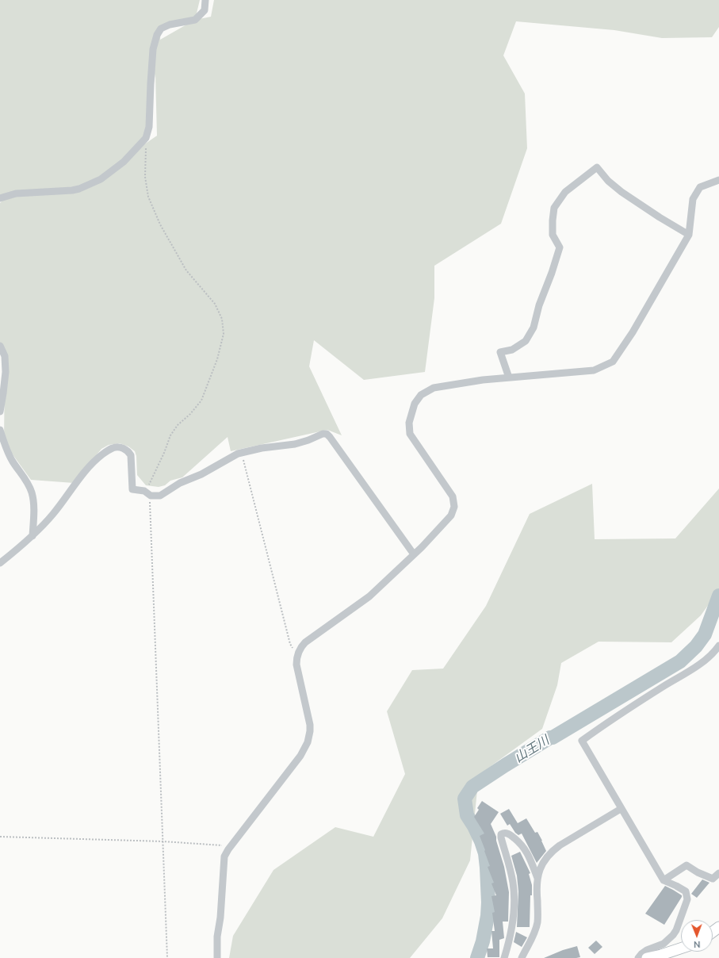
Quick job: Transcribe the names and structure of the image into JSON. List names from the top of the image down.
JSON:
{
  "water": ["山王川"],
  "north": "bottom"
}
